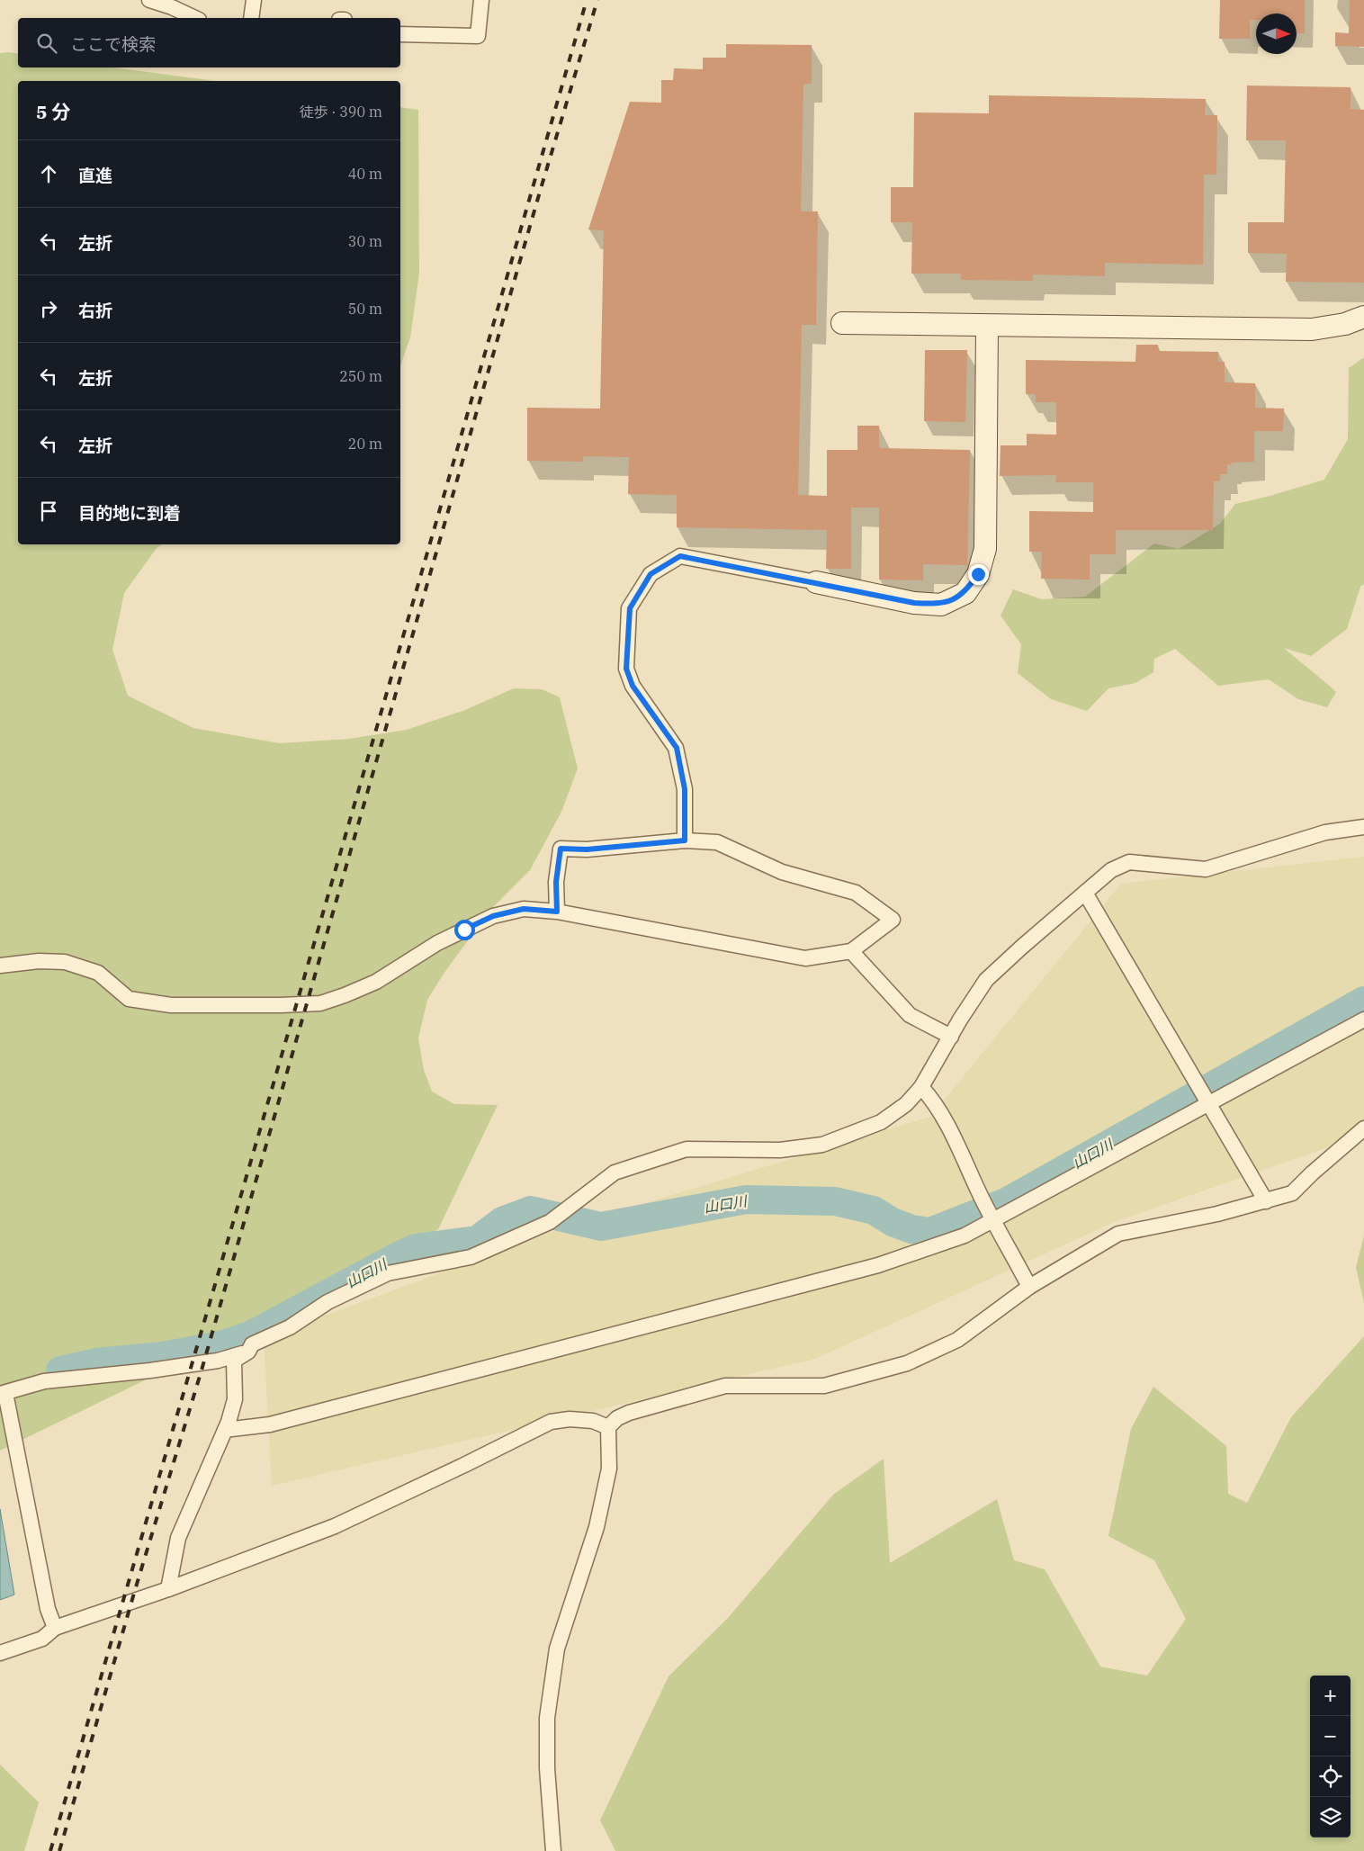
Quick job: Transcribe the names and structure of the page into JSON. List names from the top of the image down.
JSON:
{
  "water": ["山口川"],
  "north": "right",
  "page": {
    "search": "ここで検索",
    "heading": ["5 分", "徒歩 · 390 m"],
    "list": [
      ["直進", "40 m"],
      ["左折", "30 m"],
      ["右折", "50 m"],
      ["左折", "250 m"],
      ["左折", "20 m"],
      "目的地に到着"
    ],
    "map_buttons": ["+", "−"]
  }
}
